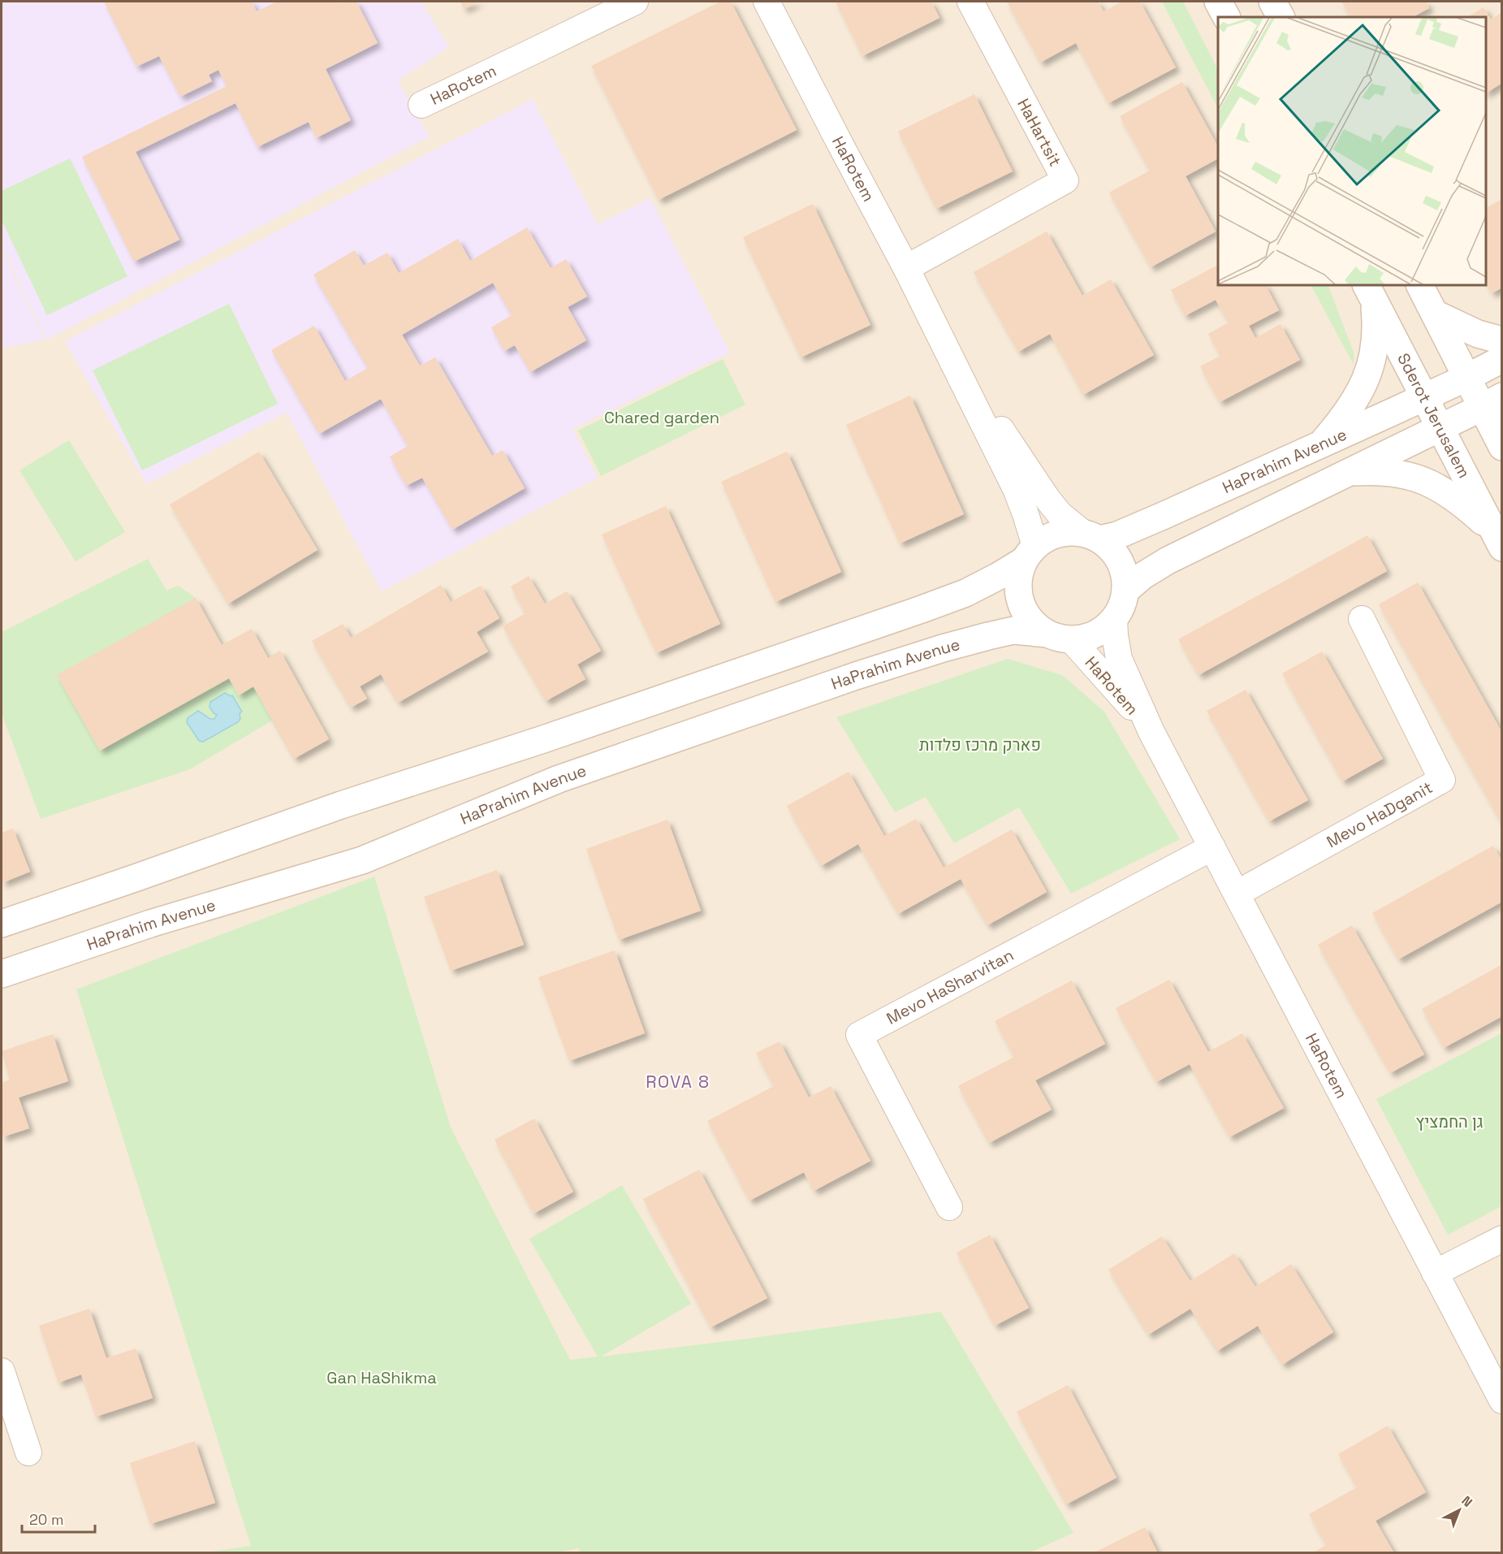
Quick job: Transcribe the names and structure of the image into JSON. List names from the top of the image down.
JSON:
{
  "streets": {
    "street": [
      "HaRotem",
      "HaHartsit",
      "Sderot Jerusalem",
      "HaPrahim Avenue",
      "Mevo HaDganit",
      "Mevo HaSharvitan"
    ]
  },
  "crossings": [
    ["HaRotem", "HaHartsit"],
    ["HaRotem", "HaPrahim Avenue"],
    ["HaRotem", "Mevo HaDganit"],
    ["HaRotem", "Mevo HaSharvitan"],
    ["Sderot Jerusalem", "HaPrahim Avenue"]
  ],
  "districts": ["ROVA 8"],
  "parks": [
    "Chared garden",
    "פארק מרכז פלדות",
    "גן החמציץ",
    "Gan HaShikma"
  ],
  "scale_bar": "20 m",
  "north": "top right"
}
